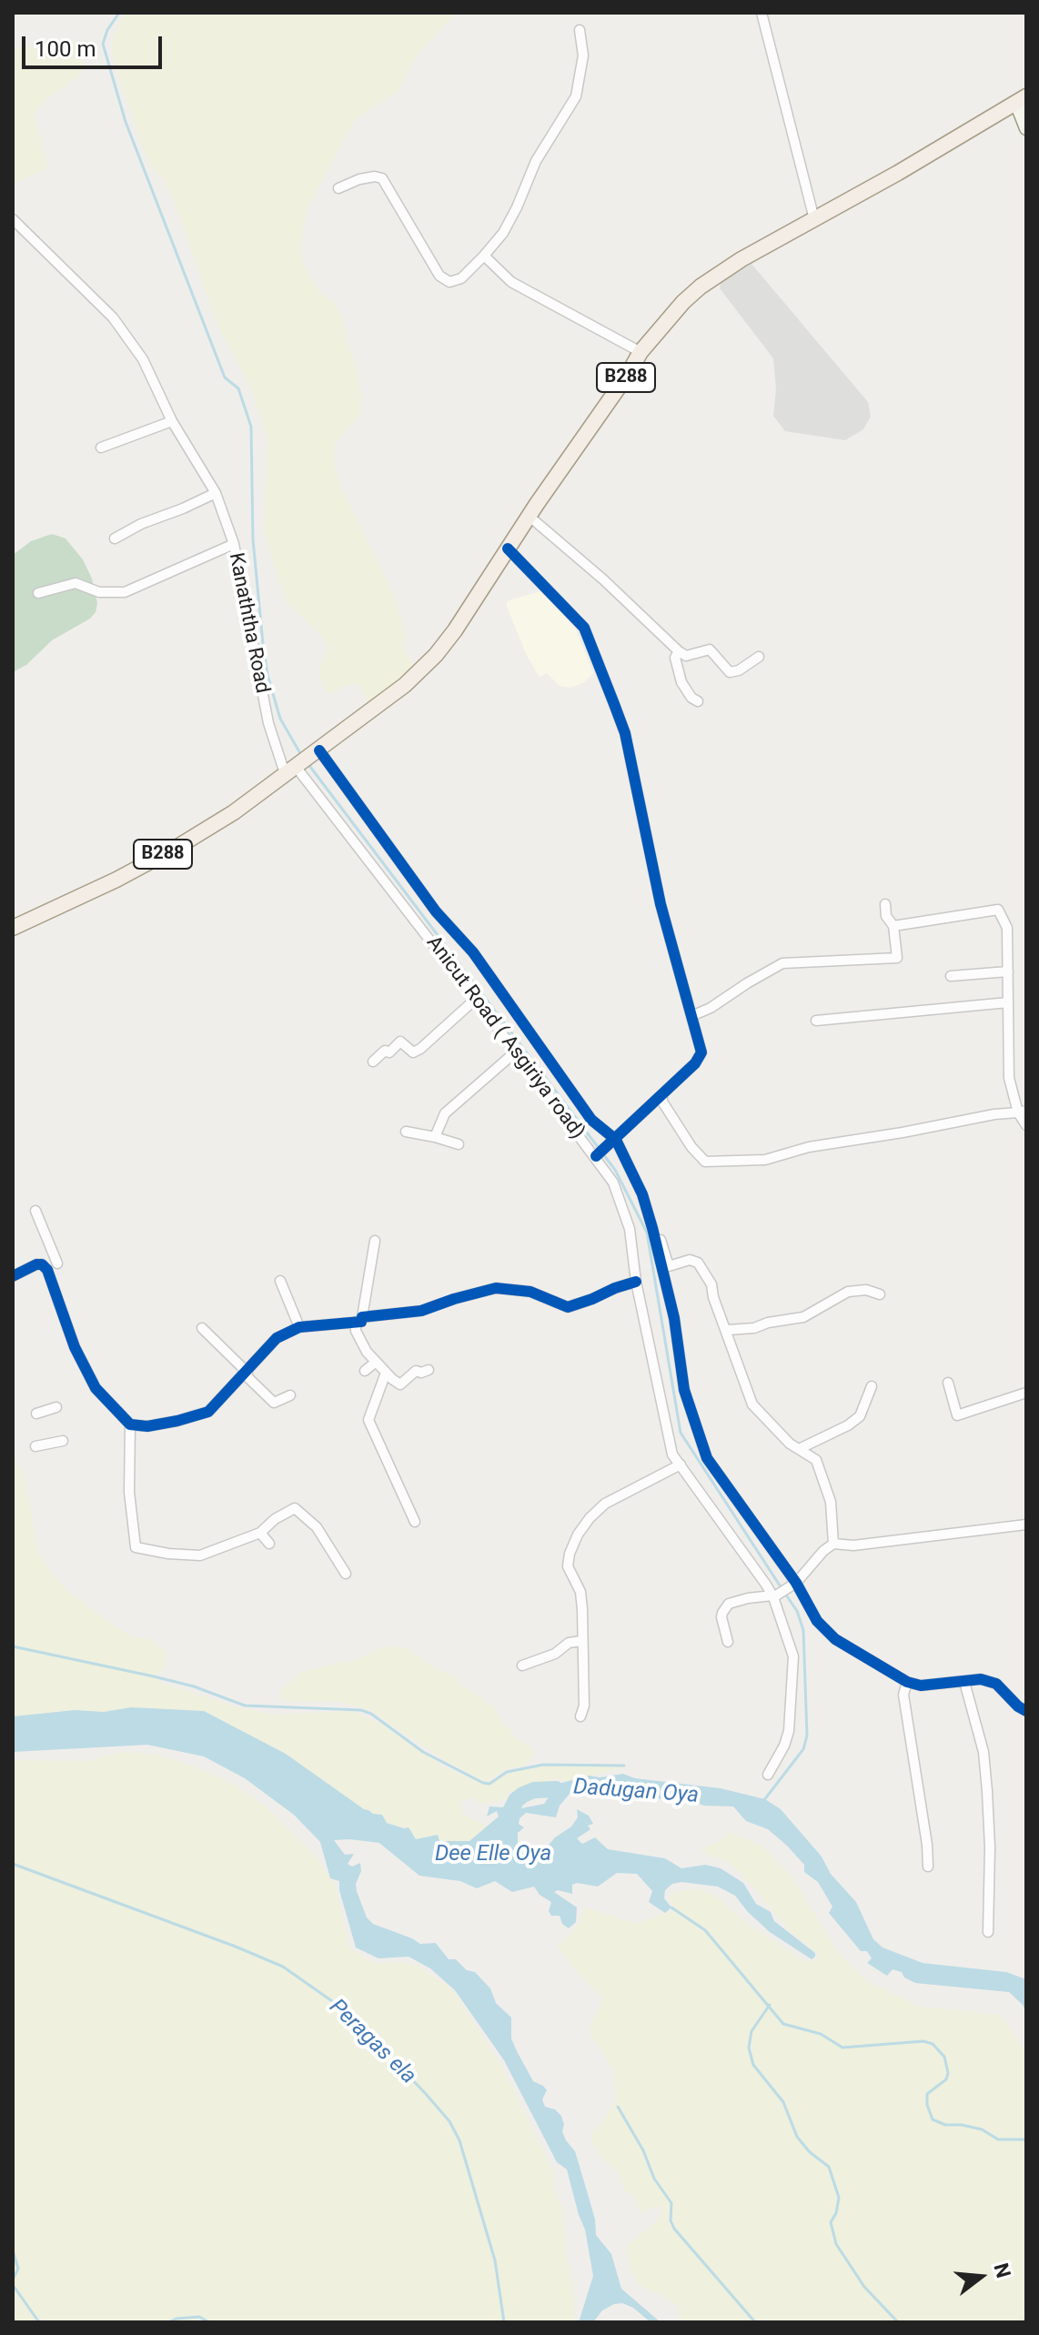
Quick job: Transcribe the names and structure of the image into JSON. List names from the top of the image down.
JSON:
{
  "streets": {
    "main road": ["B288"],
    "street": ["Kanaththa Road", "Anicut Road ( Asgiriya road)"]
  },
  "crossings": [
    ["B288", "Kanaththa Road"],
    ["B288", "Anicut Road ( Asgiriya road)"],
    ["Kanaththa Road", "Anicut Road ( Asgiriya road)"]
  ],
  "water": ["Dadugan Oya", "Dee Elle Oya", "Peragas ela"],
  "scale_bar": "100 m",
  "north": "right"
}
